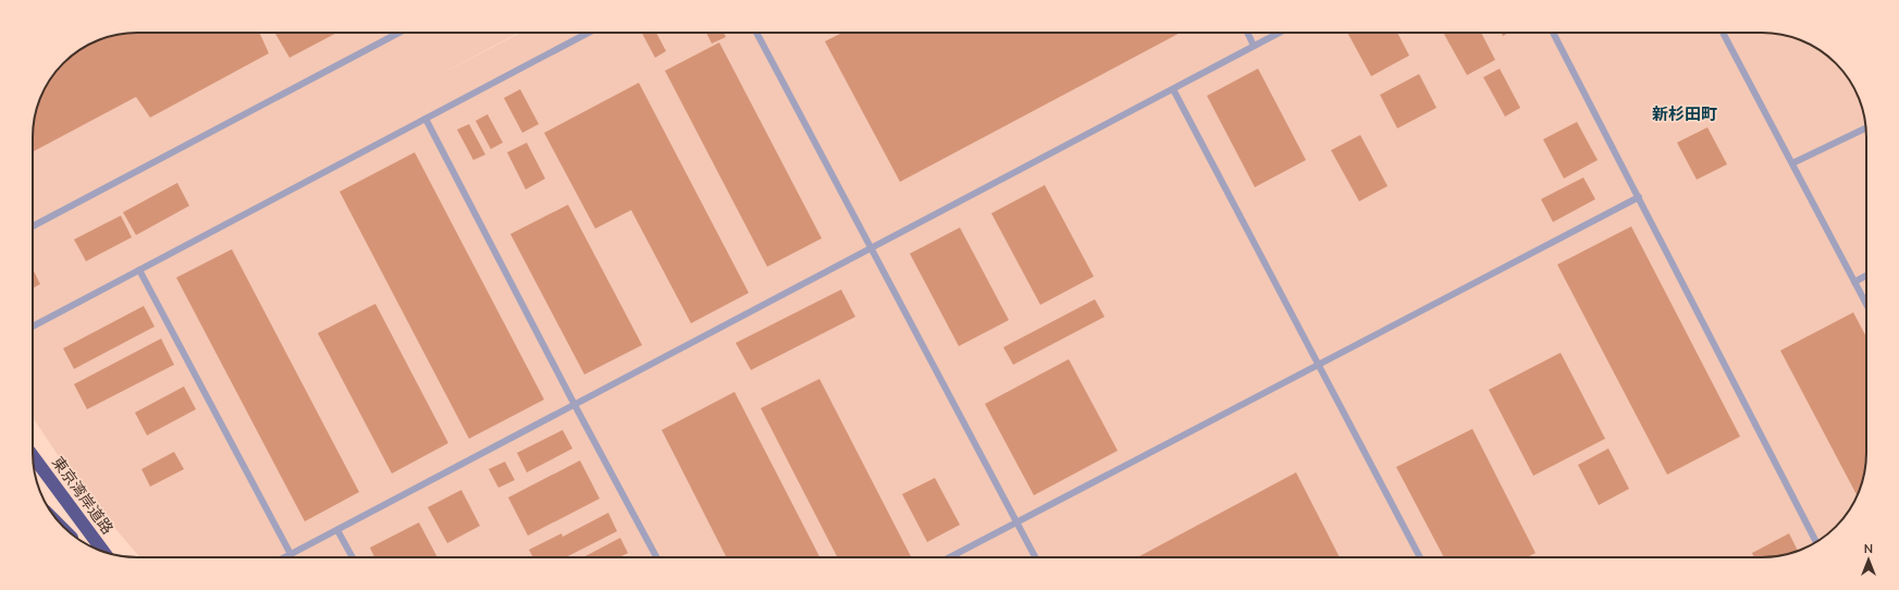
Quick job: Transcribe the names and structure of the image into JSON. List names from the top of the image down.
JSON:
{
  "streets": {
    "highway": ["東京湾岸道路"]
  },
  "districts": ["新杉田町"],
  "north": "top"
}
